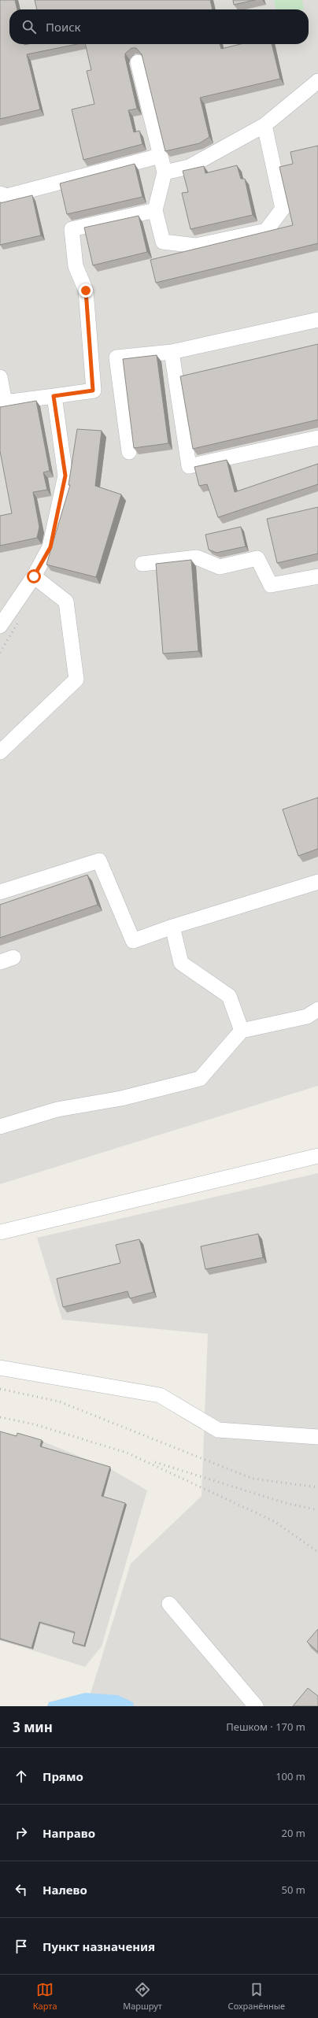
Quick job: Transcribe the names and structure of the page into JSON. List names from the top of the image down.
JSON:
{
  "page": {
    "search": "Поиск",
    "heading": ["3 мин", "Пешком · 170 m"],
    "list": [
      ["Прямо", "100 m"],
      ["Направо", "20 m"],
      ["Налево", "50 m"],
      "Пункт назначения"
    ],
    "nav": ["Карта", "Маршрут", "Сохранённые"]
  }
}
